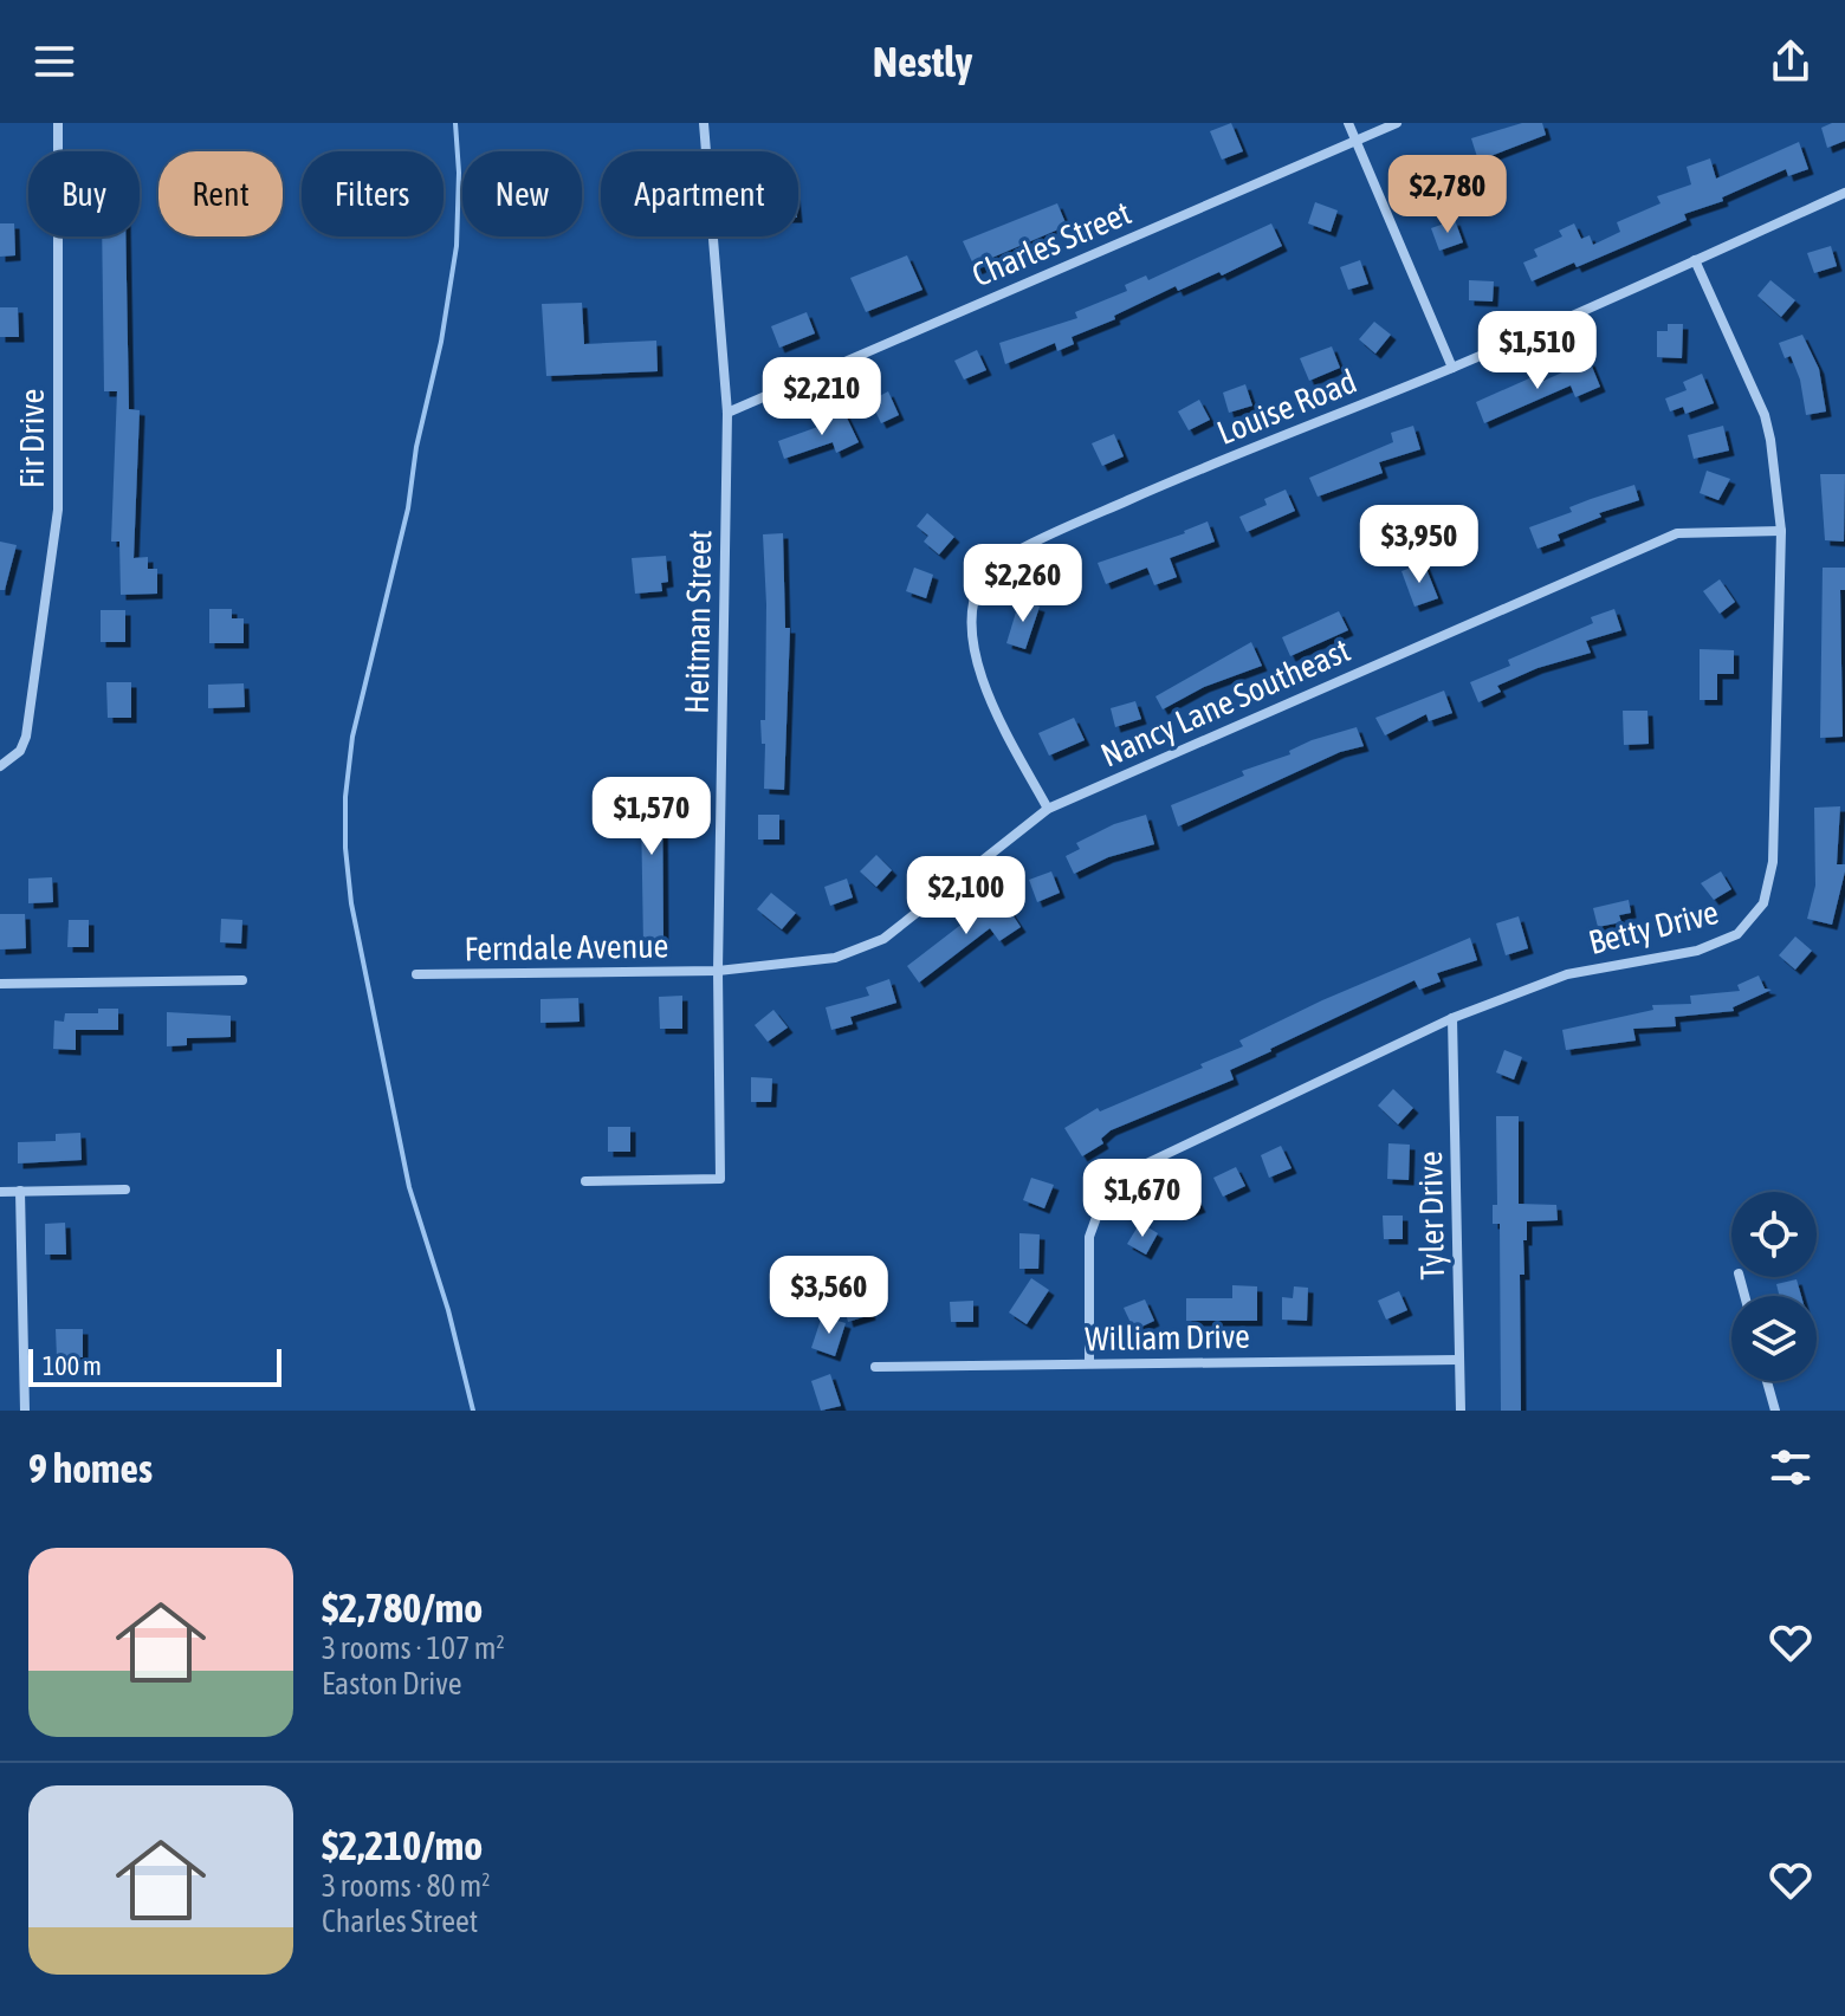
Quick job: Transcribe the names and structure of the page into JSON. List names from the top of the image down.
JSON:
{
  "streets": {
    "street": [
      "Charles Street",
      "Louise Road",
      "Fir Drive",
      "Heitman Street",
      "Nancy Lane Southeast",
      "Betty Drive",
      "Ferndale Avenue",
      "Tyler Drive",
      "William Drive"
    ]
  },
  "crossings": [
    ["Charles Street", "Heitman Street"],
    ["Louise Road", "Nancy Lane Southeast"],
    ["Louise Road", "Betty Drive"],
    ["Heitman Street", "Nancy Lane Southeast"],
    ["Heitman Street", "Ferndale Avenue"],
    ["Nancy Lane Southeast", "Betty Drive"],
    ["Nancy Lane Southeast", "Ferndale Avenue"],
    ["Betty Drive", "Tyler Drive"],
    ["Betty Drive", "William Drive"],
    ["Tyler Drive", "William Drive"]
  ],
  "scale_bar": "100 m",
  "page": {
    "header": "Nestly",
    "chip": [
      "Buy",
      "Rent",
      "Filters",
      "New",
      "Apartment"
    ],
    "price": [
      "$2,780",
      "$1,510",
      "$2,210",
      "$3,950",
      "$2,260",
      "$1,570",
      "$2,100",
      "$1,670",
      "$3,560"
    ],
    "scale": "100 m",
    "heading": "9 homes",
    "list": [
      {
        "name": "$2,780/mo",
        "note": "3 rooms · 107 m² · Easton Drive"
      },
      {
        "name": "$2,210/mo",
        "note": "3 rooms · 80 m² · Charles Street"
      }
    ]
  }
}
